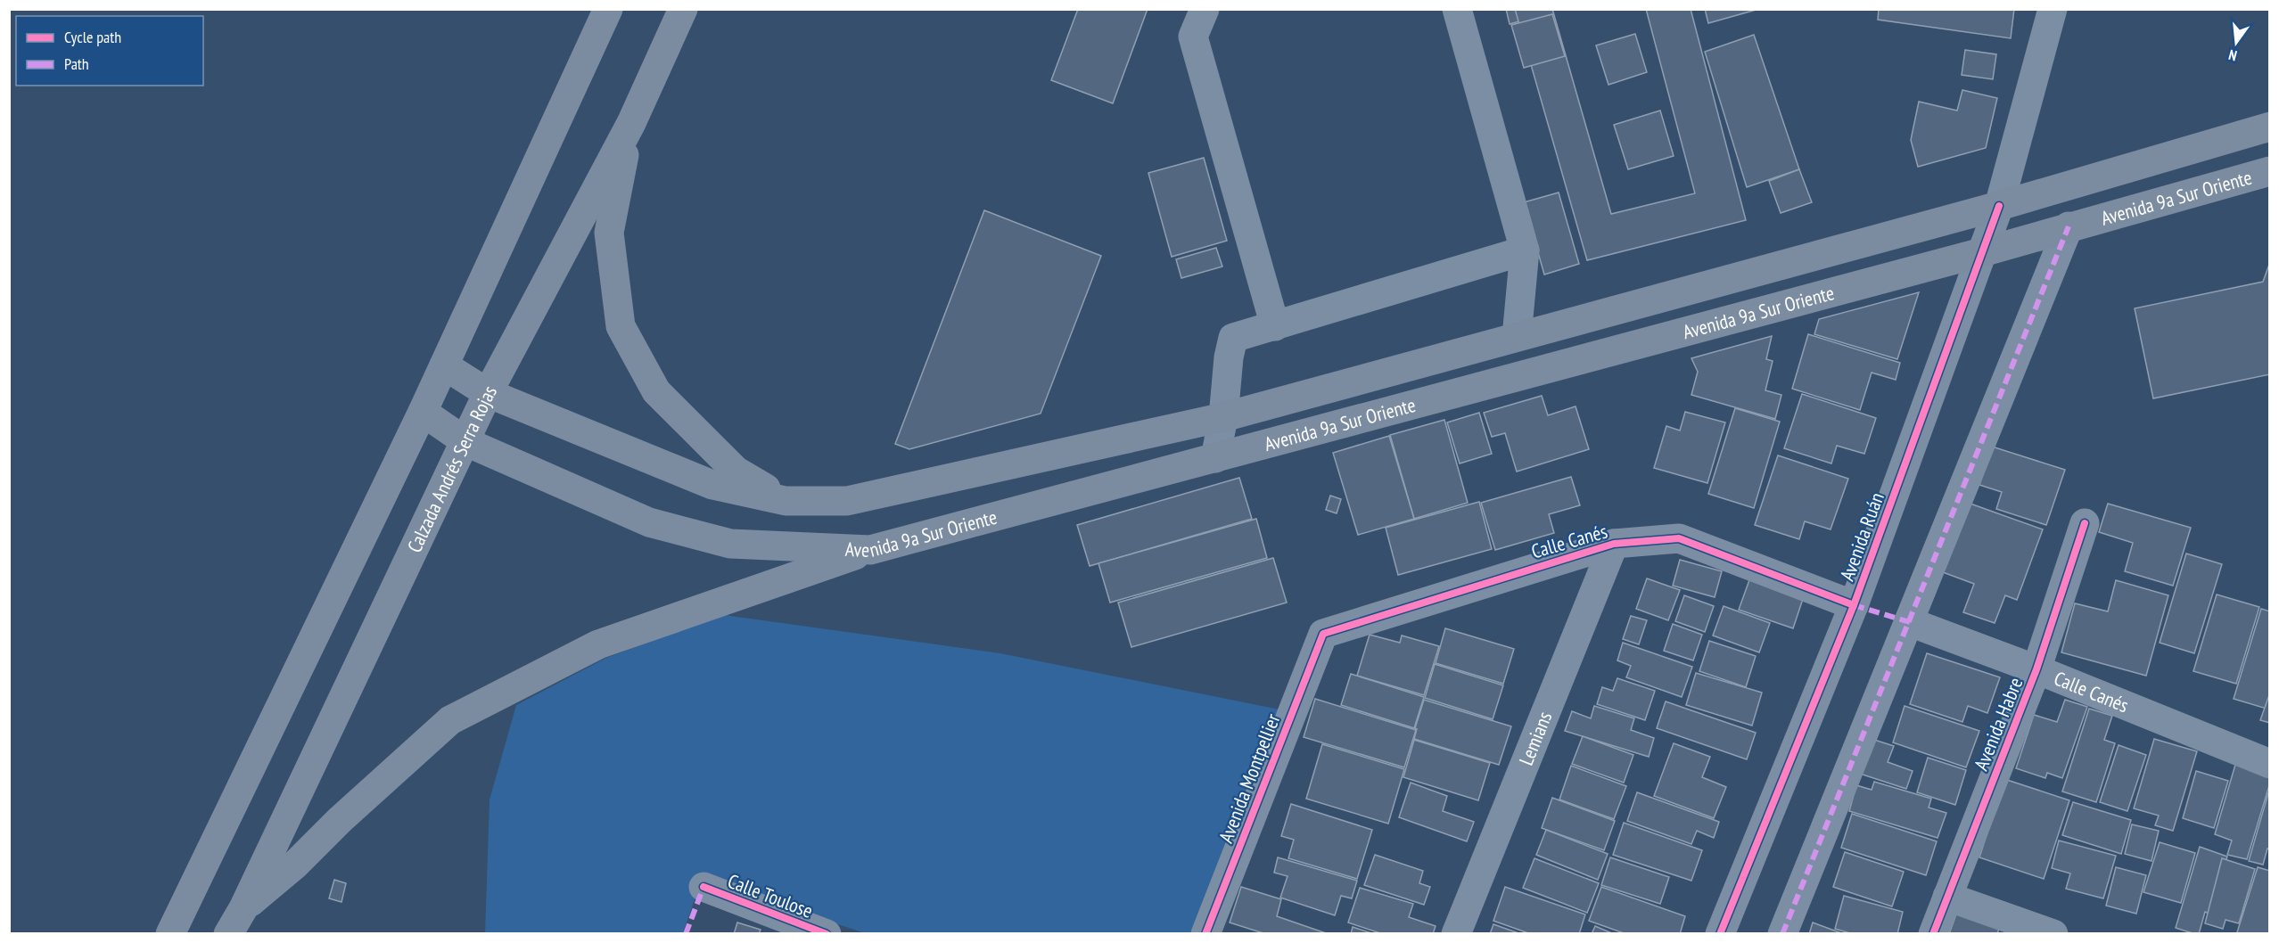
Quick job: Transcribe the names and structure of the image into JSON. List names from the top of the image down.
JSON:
{
  "streets": {
    "main road": ["Avenida 9a Sur Oriente", "Calzada Andrés Serra Rojas"],
    "street": [
      "Avenida Ruán",
      "Calle Canés",
      "Avenida Habre",
      "Lemians",
      "Avenida Montpellier",
      "Calle Toulose"
    ]
  },
  "crossings": [
    ["Avenida 9a Sur Oriente", "Calzada Andrés Serra Rojas"],
    ["Avenida 9a Sur Oriente", "Avenida Ruán"],
    ["Avenida Ruán", "Calle Canés"],
    ["Calle Canés", "Avenida Habre"],
    ["Calle Canés", "Lemians"],
    ["Calle Canés", "Avenida Montpellier"]
  ],
  "legend": ["Cycle path", "Path"],
  "north": "bottom"
}
